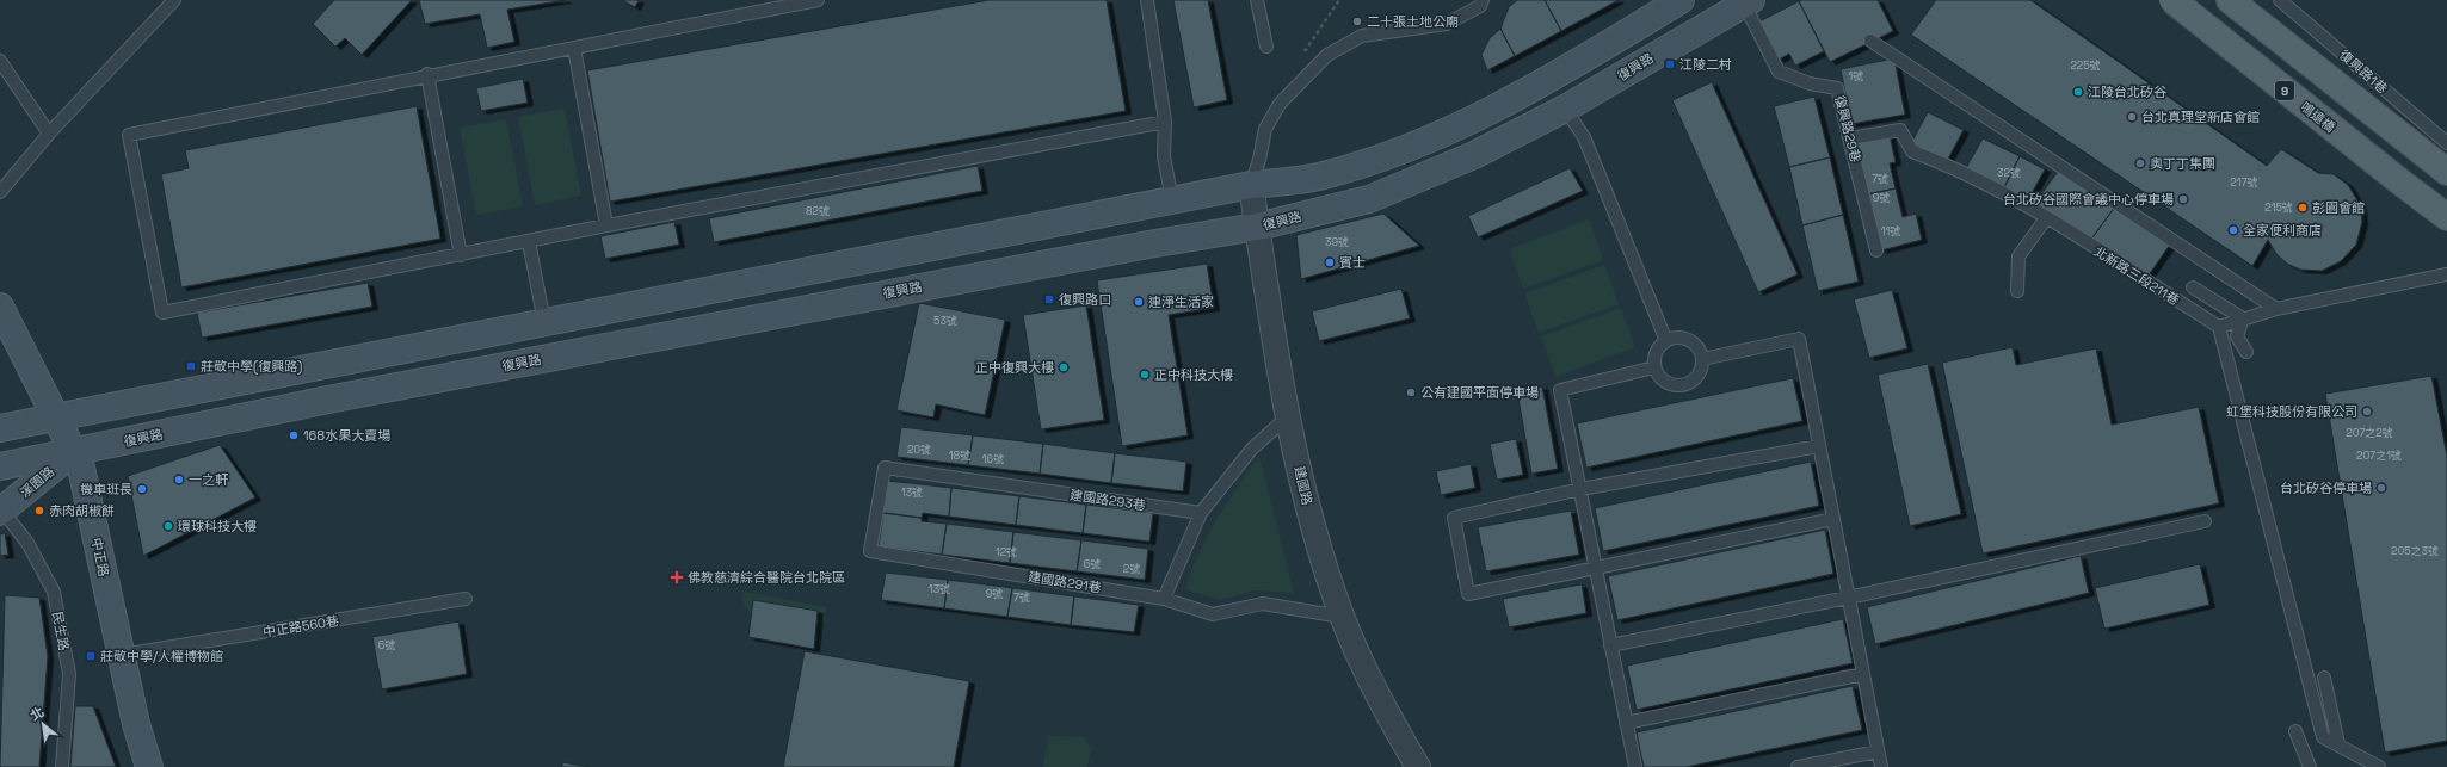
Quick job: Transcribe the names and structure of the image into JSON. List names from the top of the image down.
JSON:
{
  "streets": {
    "main road": [
      "復興路",
      "9",
      "鳴遠橋",
      "溪園路",
      "中正路"
    ],
    "street": ["建國路"],
    "lane": [
      "復興路1巷",
      "復興路29巷",
      "北新路三段211巷",
      "建國路293巷",
      "建國路291巷",
      "中正路560巷",
      "民生路"
    ]
  },
  "crossings": [
    ["復興路", "復興路29巷"],
    ["復興路", "溪園路"],
    ["復興路", "建國路"],
    ["復興路", "中正路"],
    ["復興路29巷", "北新路三段211巷"],
    ["溪園路", "中正路"],
    ["溪園路", "民生路"],
    ["建國路", "建國路291巷"],
    ["建國路293巷", "建國路291巷"]
  ],
  "places": {
    "other": [
      "二十張土地公廟",
      "江陵台北矽谷",
      "台北真理堂新店會館",
      "奧丁丁集團",
      "台北矽谷國際會議中心停車場",
      "彭園會館",
      "全家便利商店",
      "賓士",
      "連淨生活家",
      "正中復興大樓",
      "正中科技大樓",
      "公有建國平面停車場",
      "虹堡科技股份有限公司",
      "168水果大賣場",
      "一之軒",
      "台北矽谷停車場",
      "機車班長",
      "赤肉胡椒餅",
      "環球科技大樓"
    ],
    "transit": [
      "江陵二村",
      "復興路口",
      "莊敬中學(復興路)",
      "莊敬中學/人權博物館"
    ],
    "health": ["佛教慈濟綜合醫院台北院區"]
  },
  "house_numbers": [
    "225號",
    "1號",
    "32號",
    "7號",
    "217號",
    "9號",
    "215號",
    "82號",
    "11號",
    "39號",
    "53號",
    "207之2號",
    "20號",
    "18號",
    "207之1號",
    "16號",
    "13號",
    "205之3號",
    "12號",
    "6號",
    "2號",
    "13號",
    "9號",
    "7號",
    "6號"
  ],
  "north": "top left"
}
